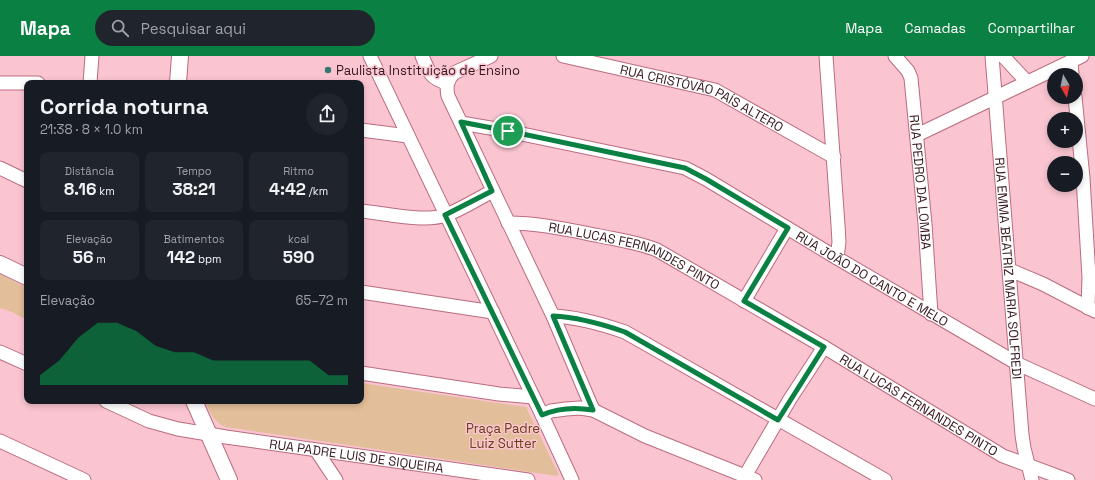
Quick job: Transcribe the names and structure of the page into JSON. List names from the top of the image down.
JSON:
{
  "streets": {
    "street": [
      "RUA CRISTÓVÃO PAÍS ALTERO",
      "RUA PEDRO DA LOMBA",
      "RUA LUCAS FERNANDES PINTO",
      "RUA EMMA BEATRIZ MARIA SOLFREDI",
      "RUA JOÃO DO CANTO E MELO",
      "RUA PADRE LUIS DE SIQUEIRA"
    ]
  },
  "crossings": [
    ["RUA PEDRO DA LOMBA", "RUA JOÃO DO CANTO E MELO"],
    ["RUA LUCAS FERNANDES PINTO", "RUA EMMA BEATRIZ MARIA SOLFREDI"],
    ["RUA EMMA BEATRIZ MARIA SOLFREDI", "RUA JOÃO DO CANTO E MELO"]
  ],
  "parks": ["Praça Padre Luiz Sutter"],
  "places": ["Paulista Instituição de Ensino"],
  "north": "bottom",
  "page": {
    "header": "Mapa",
    "search": "Pesquisar aqui",
    "nav": ["Mapa", "Camadas", "Compartilhar"],
    "map_buttons": ["+", "−"],
    "heading": ["Corrida noturna", "21:38 · 8 × 1.0 km"],
    "stats": [
      ["Distância", "8.16 km"],
      ["Tempo", "38:21"],
      ["Ritmo", "4:42 /km"],
      ["Elevação", "56 m"],
      ["Batimentos", "142 bpm"],
      ["kcal", "590"]
    ],
    "chart": ["Elevação", "65–72 m"]
  }
}
